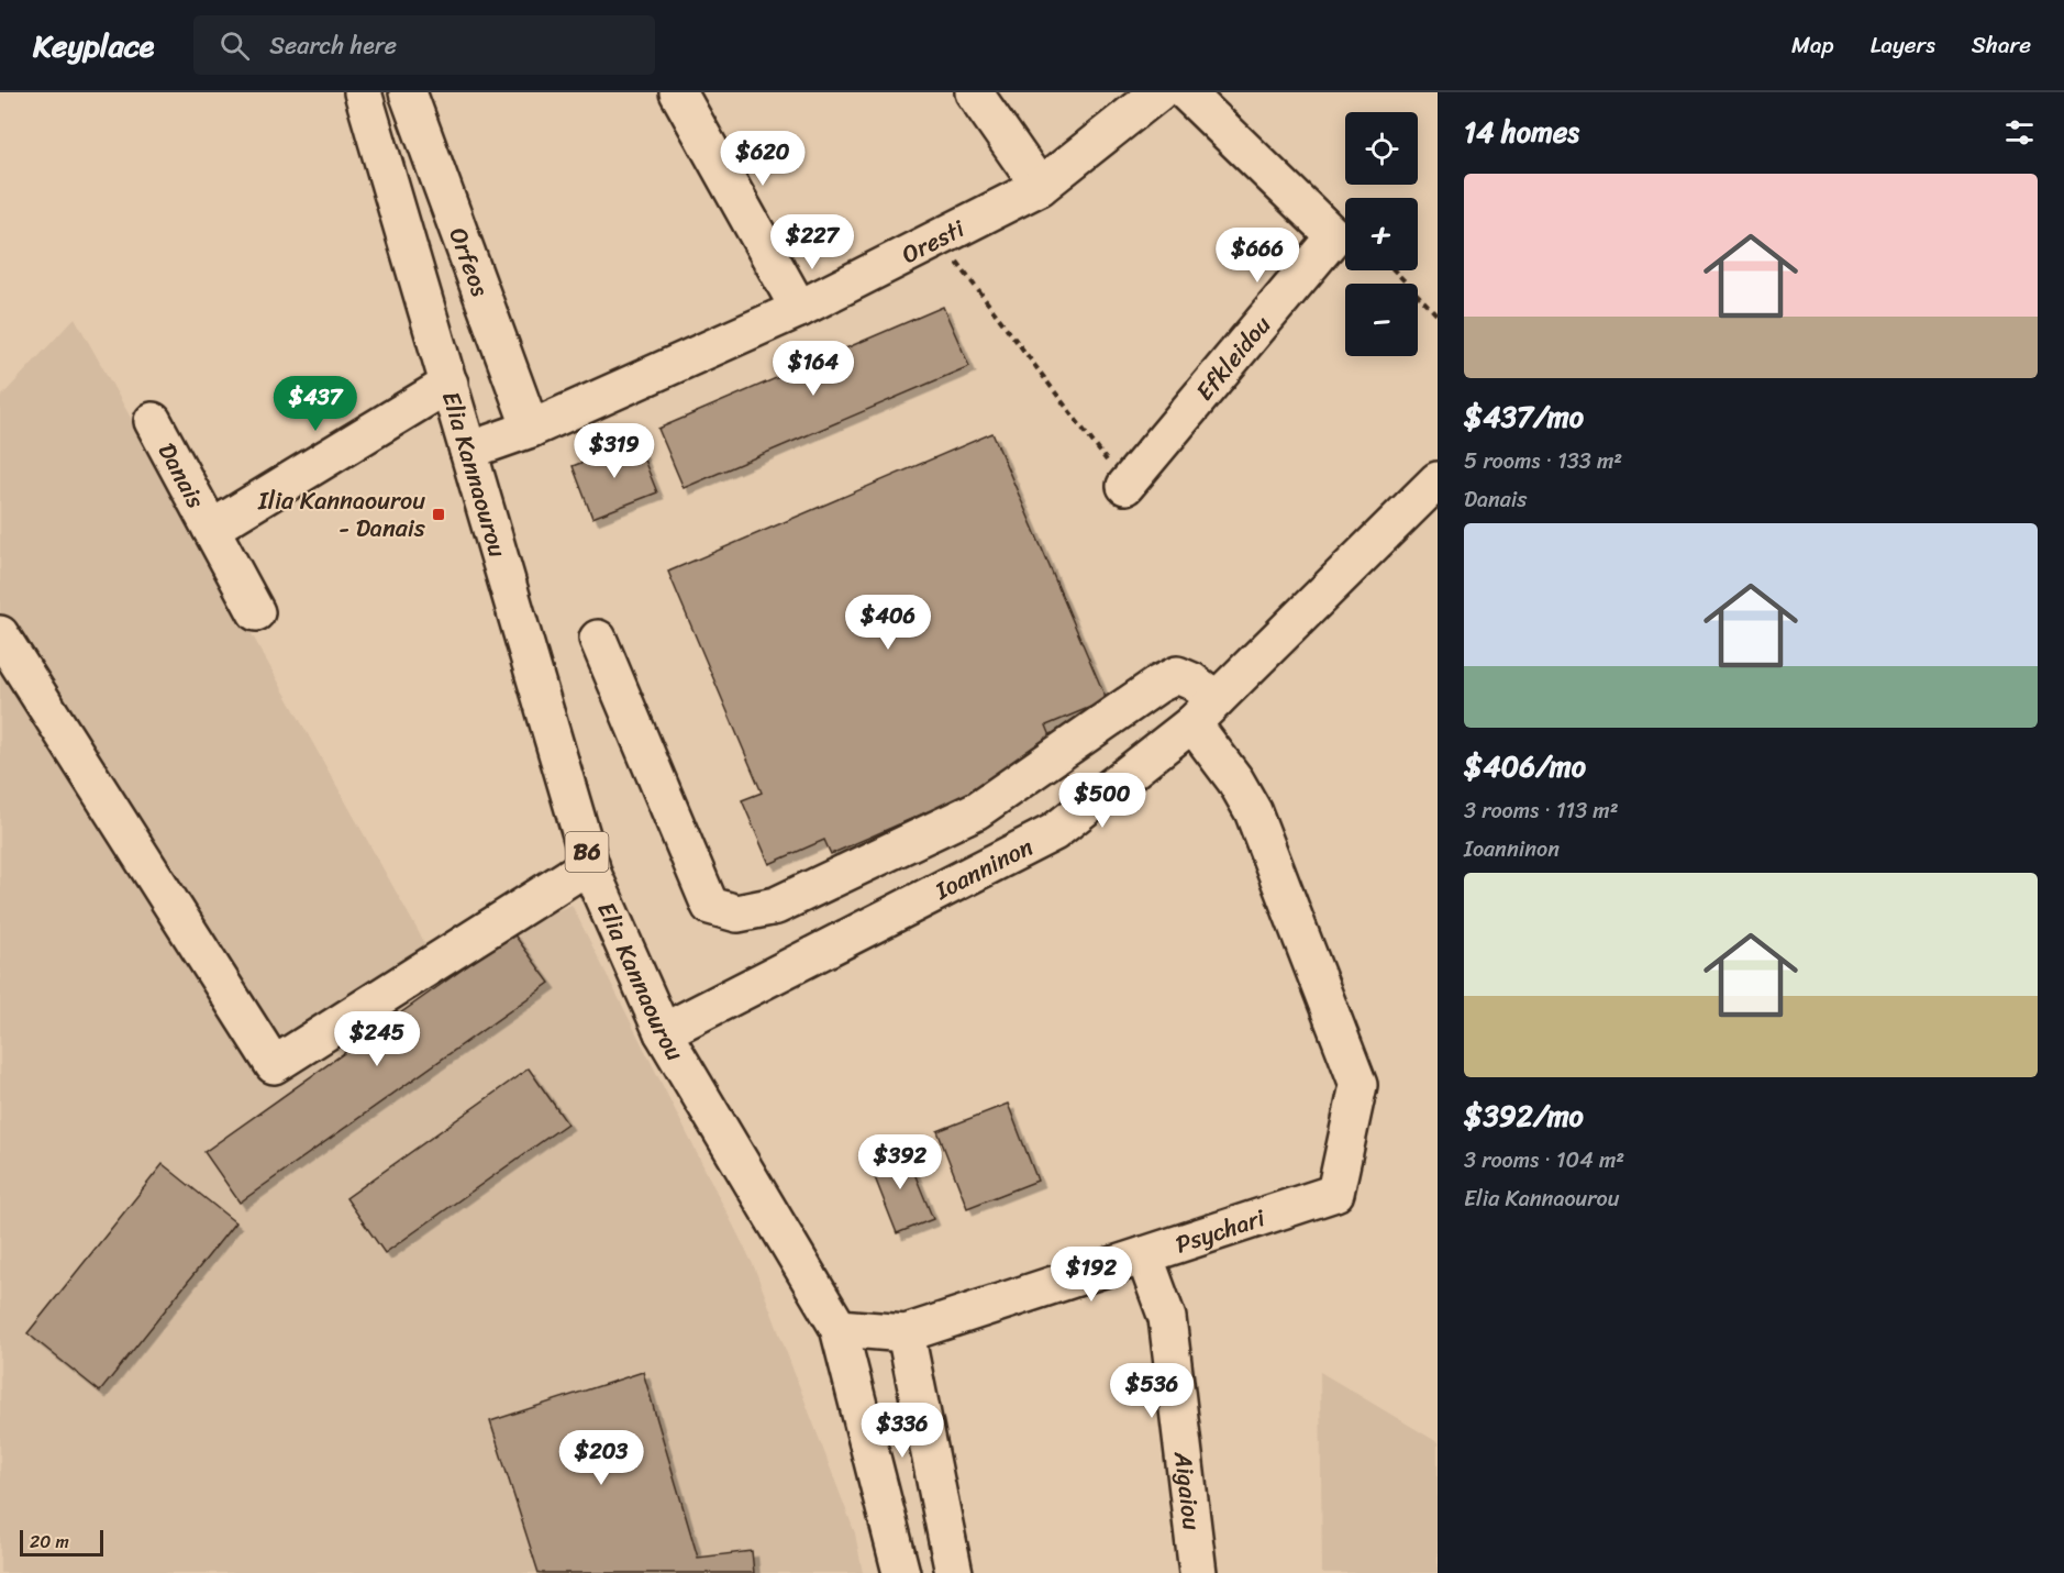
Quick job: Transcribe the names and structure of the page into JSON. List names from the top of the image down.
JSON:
{
  "streets": {
    "street": [
      "Oresti",
      "Orfeos",
      "Efkleidou",
      "Elia Kannaourou",
      "Danais",
      "B6",
      "Ioanninon",
      "Psychari",
      "Aigaiou"
    ]
  },
  "crossings": [
    ["Oresti", "Orfeos"],
    ["Oresti", "Elia Kannaourou"],
    ["Elia Kannaourou", "Danais"],
    ["Elia Kannaourou", "Ioanninon"],
    ["Elia Kannaourou", "Psychari"],
    ["Ioanninon", "Psychari"],
    ["Psychari", "Aigaiou"]
  ],
  "places": {
    "transit": ["Ilia Kannaourou - Danais"]
  },
  "scale_bar": "20 m",
  "page": {
    "header": "Keyplace",
    "search": "Search here",
    "nav": ["Map", "Layers", "Share"],
    "heading": "14 homes",
    "map_buttons": ["+", "−"],
    "price": [
      "$620",
      "$227",
      "$666",
      "$164",
      "$437",
      "$319",
      "$406",
      "$500",
      "$245",
      "$392",
      "$192",
      "$536",
      "$336",
      "$203"
    ],
    "list": [
      {
        "name": "$437/mo",
        "note": "5 rooms · 133 m² · Danais"
      },
      {
        "name": "$406/mo",
        "note": "3 rooms · 113 m² · Ioanninon"
      },
      {
        "name": "$392/mo",
        "note": "3 rooms · 104 m² · Elia Kannaourou"
      }
    ],
    "scale": "20 m"
  }
}
